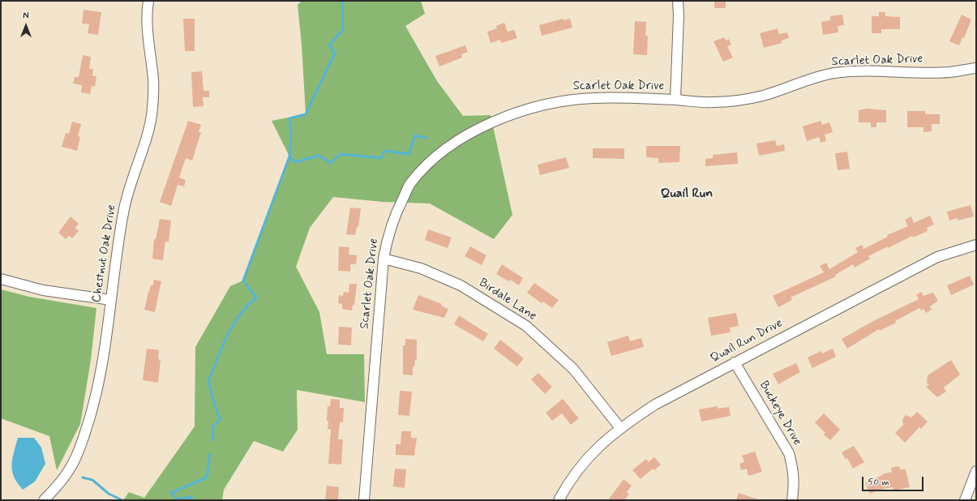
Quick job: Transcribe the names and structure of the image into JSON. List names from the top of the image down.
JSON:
{
  "streets": {
    "street": [
      "Scarlet Oak Drive",
      "Chestnut Oak Drive",
      "Birdale Lane",
      "Quail Run Drive",
      "Buckeye Drive"
    ]
  },
  "crossings": [
    ["Scarlet Oak Drive", "Birdale Lane"],
    ["Birdale Lane", "Quail Run Drive"],
    ["Quail Run Drive", "Buckeye Drive"]
  ],
  "districts": ["Quail Run"],
  "scale_bar": "50 m",
  "north": "top"
}
